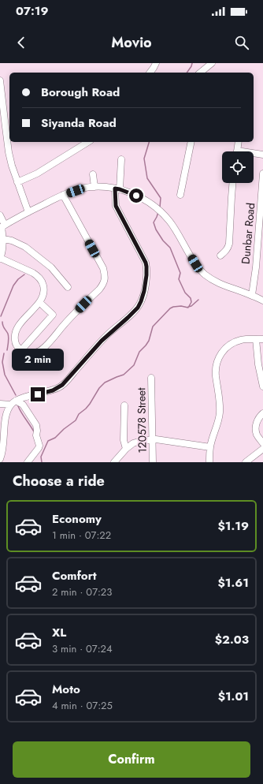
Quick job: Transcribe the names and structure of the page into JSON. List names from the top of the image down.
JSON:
{
  "streets": {
    "street": ["Dunbar Road", "120578 Street"]
  },
  "page": {
    "status": "07:19",
    "header": "Movio",
    "banner": ["Borough Road", "Siyanda Road"],
    "bubble": "2 min",
    "heading": "Choose a ride",
    "list": [
      {
        "name": "Economy",
        "note": "1 min · 07:22",
        "value": "$1.19"
      },
      {
        "name": "Comfort",
        "note": "2 min · 07:23",
        "value": "$1.61"
      },
      {
        "name": "XL",
        "note": "3 min · 07:24",
        "value": "$2.03"
      },
      {
        "name": "Moto",
        "note": "4 min · 07:25",
        "value": "$1.01"
      }
    ],
    "buttons": "Confirm"
  }
}
